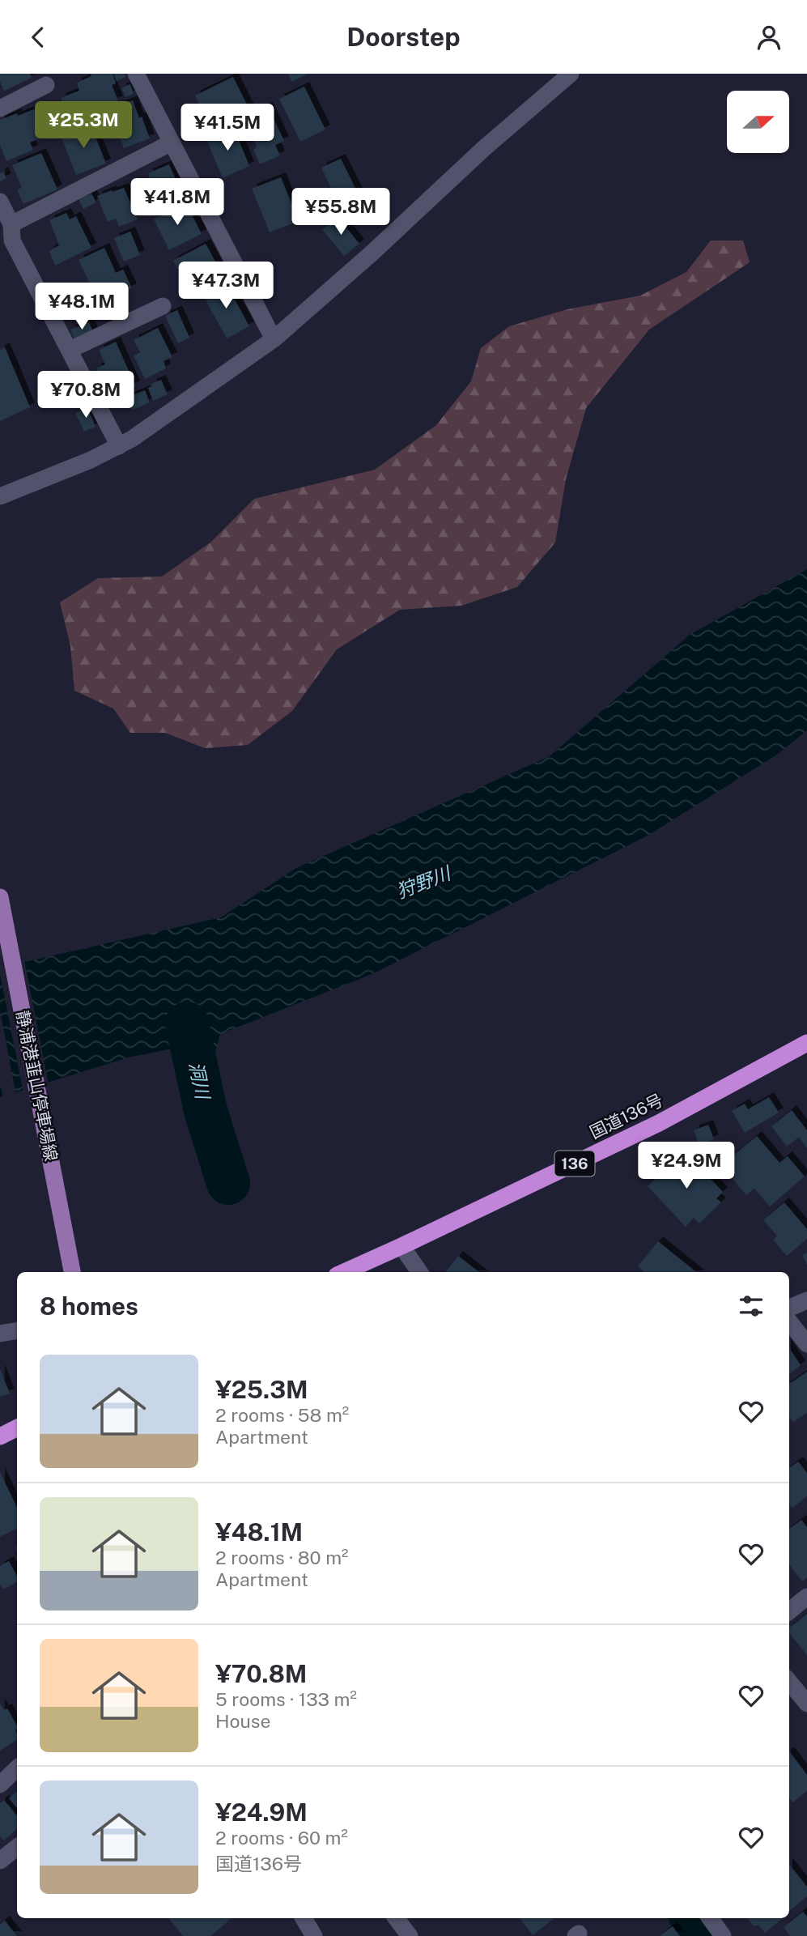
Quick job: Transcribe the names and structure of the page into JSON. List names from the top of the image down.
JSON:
{
  "streets": {
    "highway": ["国道136号", "136"],
    "main road": ["静浦港韮山停車場線"]
  },
  "water": ["狩野川", "洞川"],
  "north": "right",
  "page": {
    "header": "Doorstep",
    "price": [
      "¥25.3M",
      "¥41.5M",
      "¥41.8M",
      "¥55.8M",
      "¥47.3M",
      "¥48.1M",
      "¥70.8M",
      "¥24.9M"
    ],
    "heading": "8 homes",
    "list": [
      {
        "name": "¥25.3M",
        "note": "2 rooms · 58 m² · Apartment"
      },
      {
        "name": "¥48.1M",
        "note": "2 rooms · 80 m² · Apartment"
      },
      {
        "name": "¥70.8M",
        "note": "5 rooms · 133 m² · House"
      },
      {
        "name": "¥24.9M",
        "note": "2 rooms · 60 m² · 国道136号"
      }
    ]
  }
}
